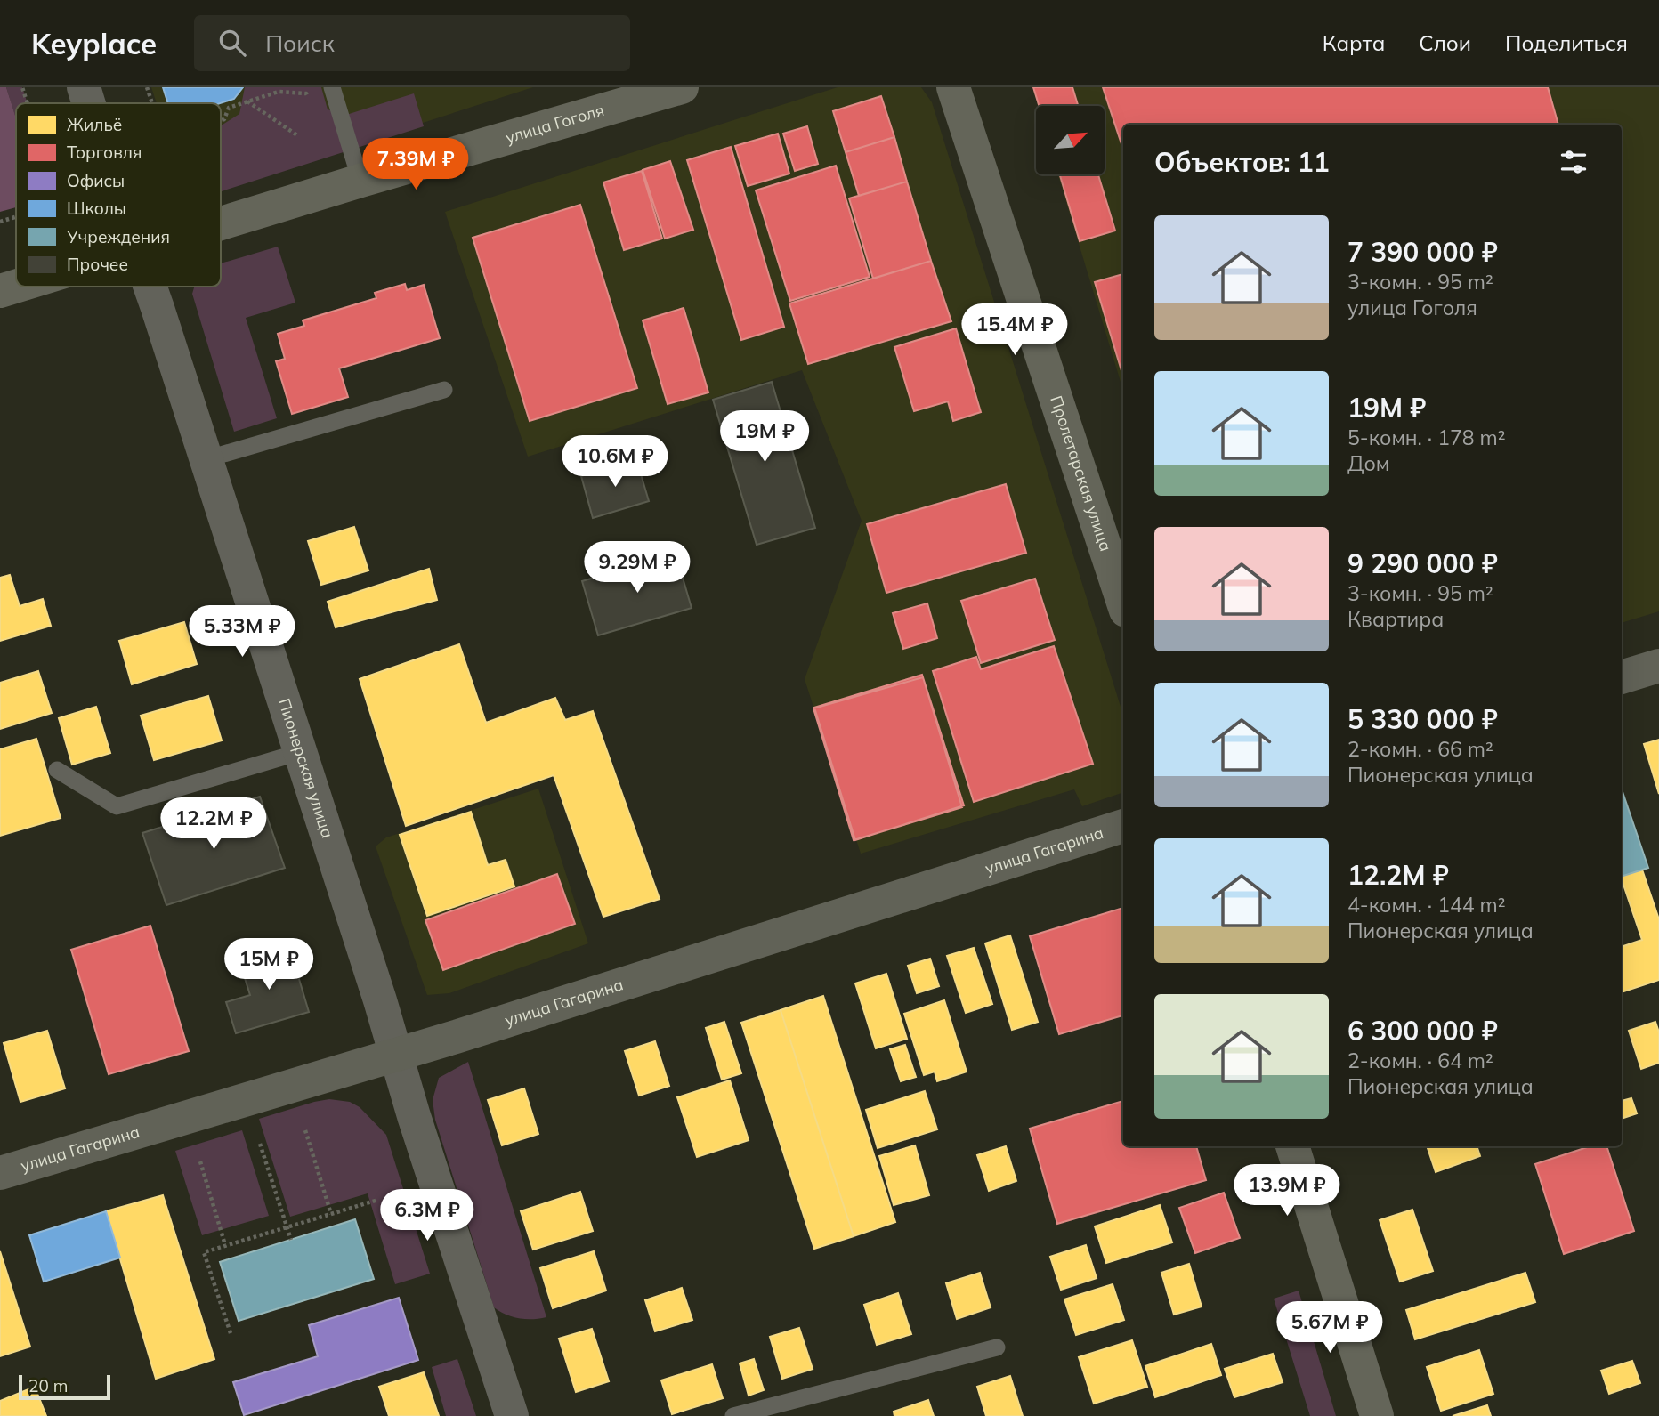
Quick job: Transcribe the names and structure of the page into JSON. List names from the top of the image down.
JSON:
{
  "streets": {
    "main road": ["улица Гоголя", "Пролетарская улица", "улица Гагарина"],
    "street": ["Пионерская улица"]
  },
  "crossings": [
    ["Пионерская улица", "улица Гагарина"]
  ],
  "legend": [
    "Жильё",
    "Торговля",
    "Офисы",
    "Школы",
    "Учреждения",
    "Прочее"
  ],
  "scale_bar": "20 m",
  "north": "top right",
  "page": {
    "header": "Keyplace",
    "search": "Поиск",
    "nav": ["Карта", "Слои", "Поделиться"],
    "heading": "Объектов: 11",
    "price": [
      "7.39M ₽",
      "15.4M ₽",
      "19M ₽",
      "10.6M ₽",
      "9.29M ₽",
      "5.33M ₽",
      "12.2M ₽",
      "15M ₽",
      "13.9M ₽",
      "6.3M ₽",
      "5.67M ₽"
    ],
    "list": [
      {
        "name": "7 390 000 ₽",
        "note": "3-комн. · 95 m² · улица Гоголя"
      },
      {
        "name": "19M ₽",
        "note": "5-комн. · 178 m² · Дом"
      },
      {
        "name": "9 290 000 ₽",
        "note": "3-комн. · 95 m² · Квартира"
      },
      {
        "name": "5 330 000 ₽",
        "note": "2-комн. · 66 m² · Пионерская улица"
      },
      {
        "name": "12.2M ₽",
        "note": "4-комн. · 144 m² · Пионерская улица"
      },
      {
        "name": "6 300 000 ₽",
        "note": "2-комн. · 64 m² · Пионерская улица"
      }
    ],
    "scale": "20 m"
  }
}
